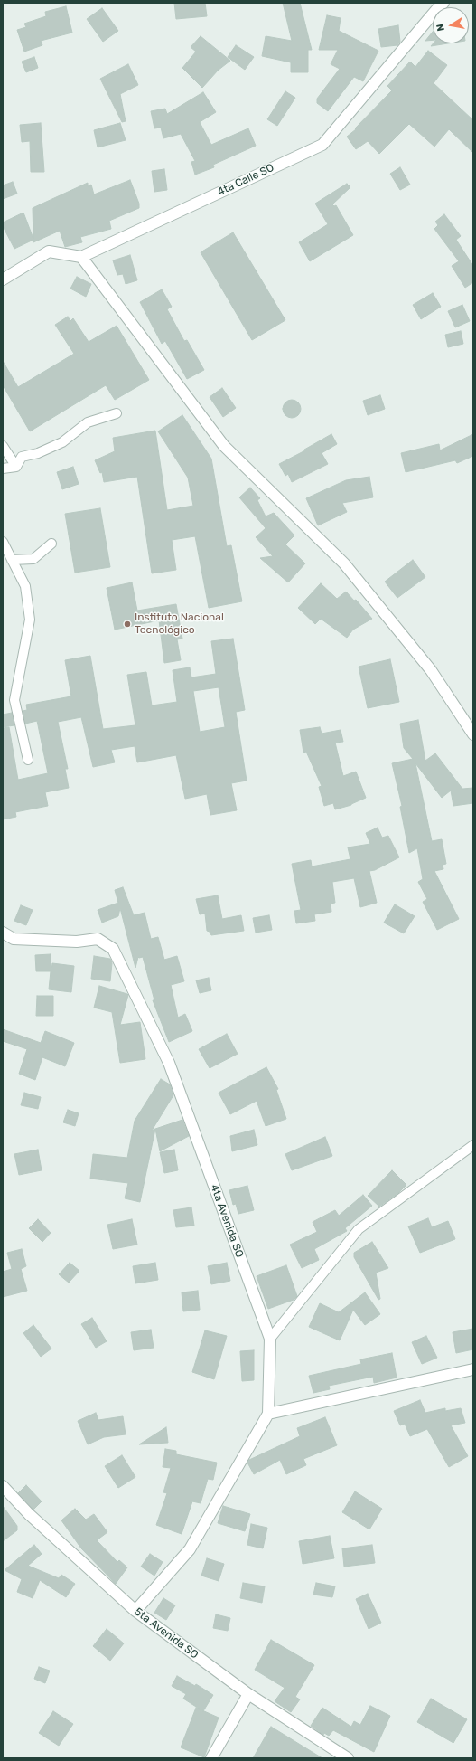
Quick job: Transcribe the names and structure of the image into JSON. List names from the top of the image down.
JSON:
{
  "streets": {
    "street": ["4ta Calle SO", "4ta Avenida SO", "5ta Avenida SO"]
  },
  "places": ["Instituto Nacional Tecnológico"],
  "north": "left"
}
